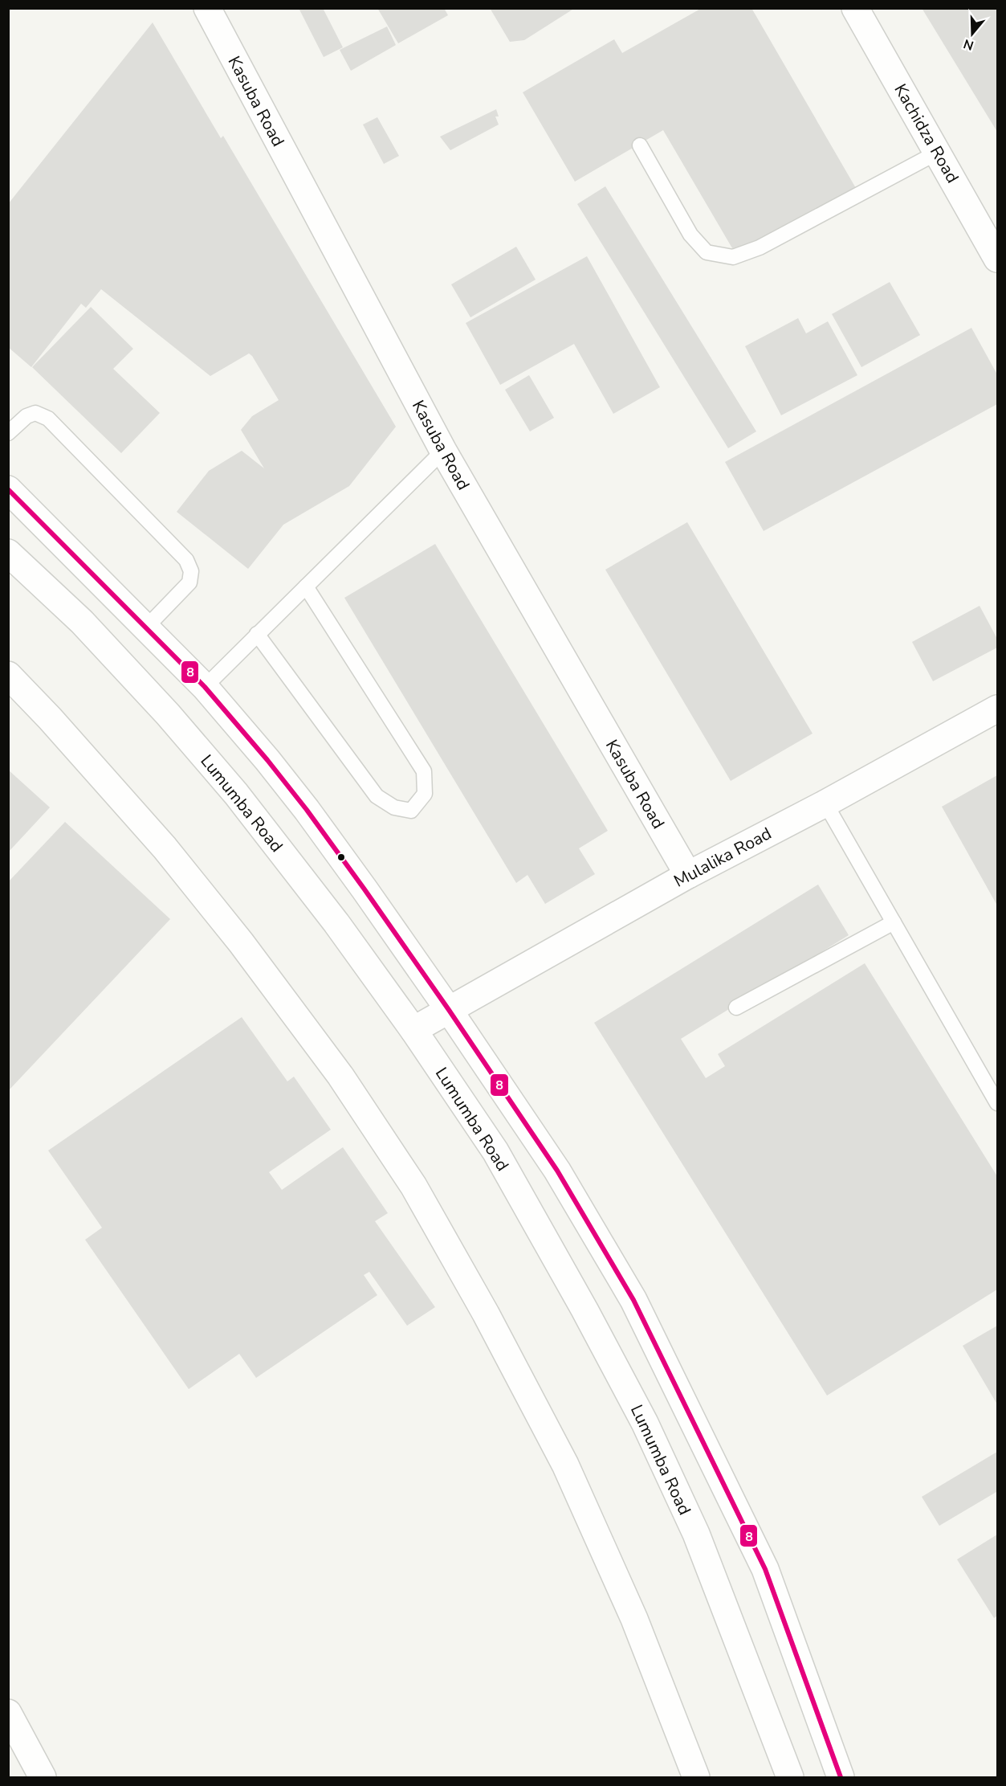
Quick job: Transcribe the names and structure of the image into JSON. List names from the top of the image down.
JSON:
{
  "streets": {
    "street": [
      "Kasuba Road",
      "Kachidza Road",
      "Lumumba Road",
      "Mulalika Road"
    ]
  },
  "crossings": [
    ["Kasuba Road", "Mulalika Road"],
    ["Lumumba Road", "Mulalika Road"]
  ],
  "lines": ["transit line 8"],
  "north": "bottom"
}
